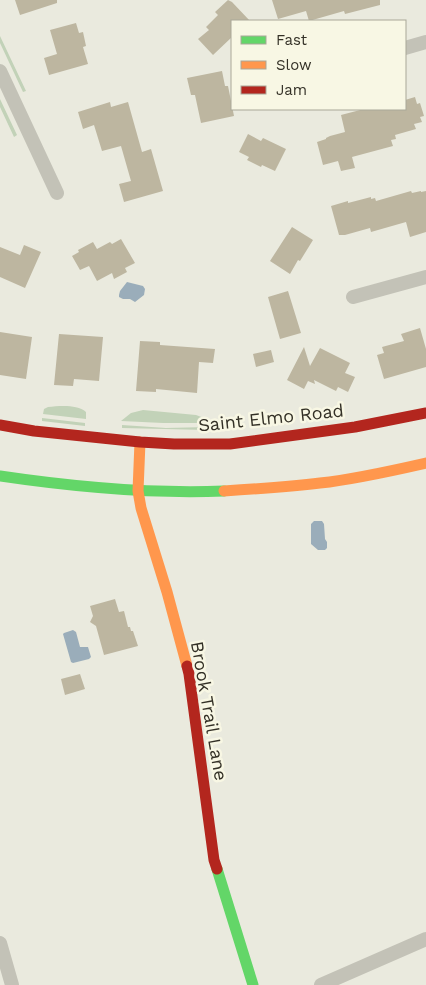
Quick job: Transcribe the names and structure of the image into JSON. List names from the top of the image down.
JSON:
{
  "streets": {
    "main road": ["Saint Elmo Road", "Brook Trail Lane"]
  },
  "crossings": [
    ["Saint Elmo Road", "Brook Trail Lane"]
  ],
  "legend": ["Fast", "Slow", "Jam"]
}
